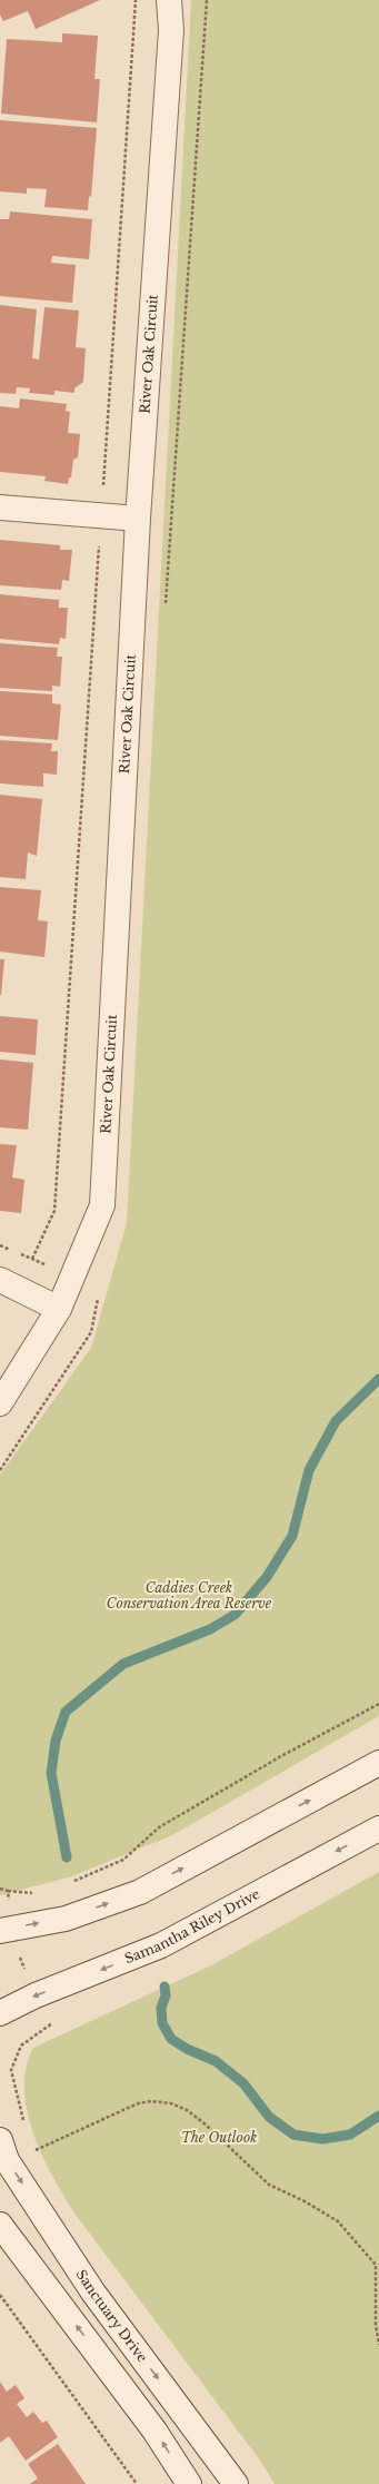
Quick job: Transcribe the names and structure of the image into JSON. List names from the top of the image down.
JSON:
{
  "streets": {
    "street": ["River Oak Circuit", "Samantha Riley Drive", "Sanctuary Drive"]
  },
  "parks": ["Caddies Creek Conservation Area Reserve", "The Outlook"]
}
